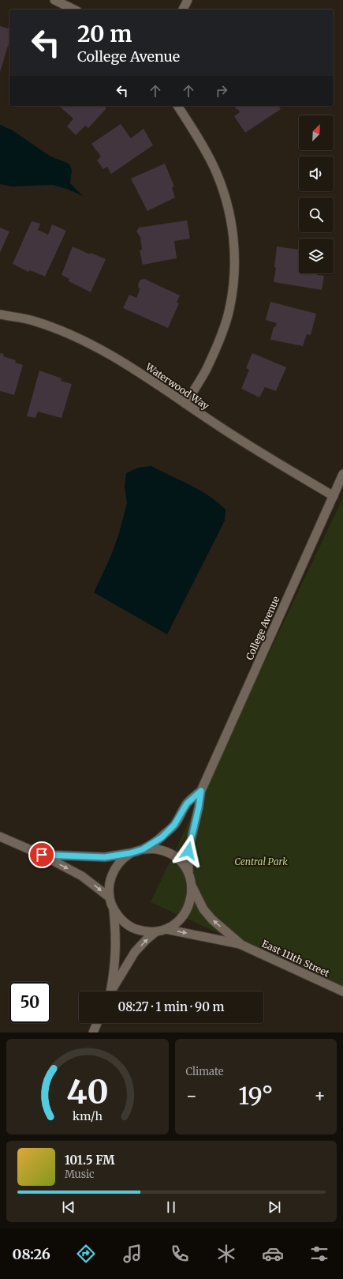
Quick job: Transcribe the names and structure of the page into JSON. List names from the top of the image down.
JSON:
{
  "streets": {
    "main road": ["Waterwood Way", "College Avenue", "East 111th Street"]
  },
  "crossings": [
    ["Waterwood Way", "College Avenue"],
    ["College Avenue", "East 111th Street"]
  ],
  "parks": ["Central Park"],
  "north": "top right",
  "page": {
    "turn": ["20 m", "College Avenue"],
    "limit": "50",
    "trip": "08:27 · 1 min · 90 m",
    "tile": "Climate",
    "heat": ["−", "19°", "+"],
    "song": ["101.5 FM", "Music"],
    "tabs": "08:26",
    "gauge": ["40", "km/h"]
  }
}
